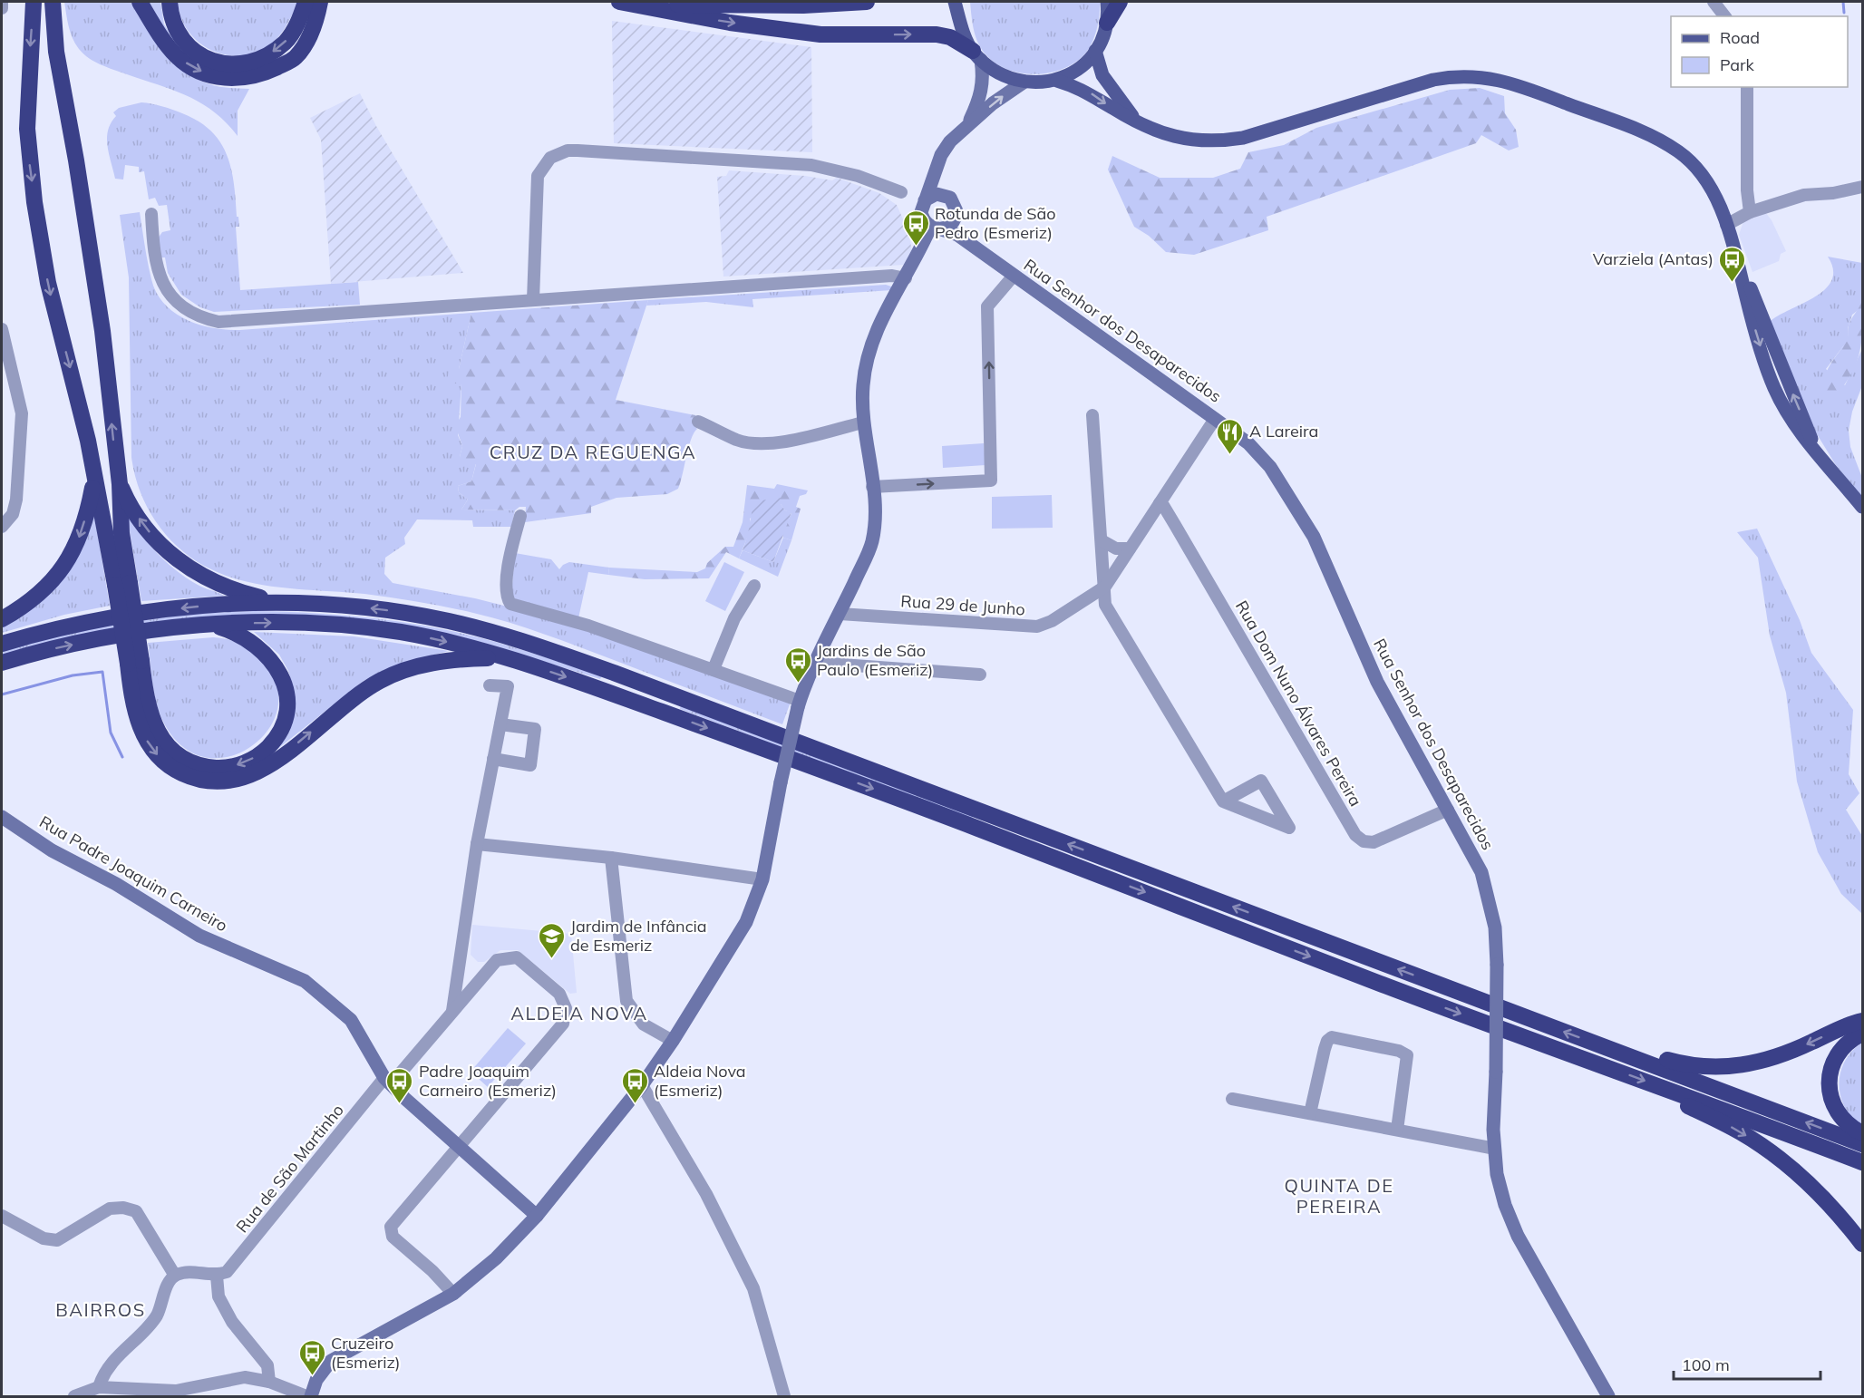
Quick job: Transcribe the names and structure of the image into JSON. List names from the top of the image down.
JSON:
{
  "streets": {
    "street": [
      "Rua Senhor dos Desaparecidos",
      "Rua 29 de Junho",
      "Rua Dom Nuno Álvares Pereira",
      "Rua Padre Joaquim Carneiro",
      "Rua de São Martinho"
    ]
  },
  "crossings": [
    ["Rua Senhor dos Desaparecidos", "Rua Dom Nuno Álvares Pereira"],
    ["Rua Padre Joaquim Carneiro", "Rua de São Martinho"]
  ],
  "districts": [
    "CRUZ DA REGUENGA",
    "ALDEIA NOVA",
    "QUINTA DE PEREIRA",
    "BAIRROS"
  ],
  "places": {
    "bus stop": [
      "Rotunda de São Pedro (Esmeriz)",
      "Varziela (Antas)",
      "Jardins de São Paulo (Esmeriz)",
      "Padre Joaquim Carneiro (Esmeriz)",
      "Aldeia Nova (Esmeriz)",
      "Cruzeiro (Esmeriz)"
    ],
    "restaurant": ["A Lareira"],
    "school or university": ["Jardim de Infância de Esmeriz"]
  },
  "legend": ["Road", "Park"],
  "scale_bar": "100 m"
}
